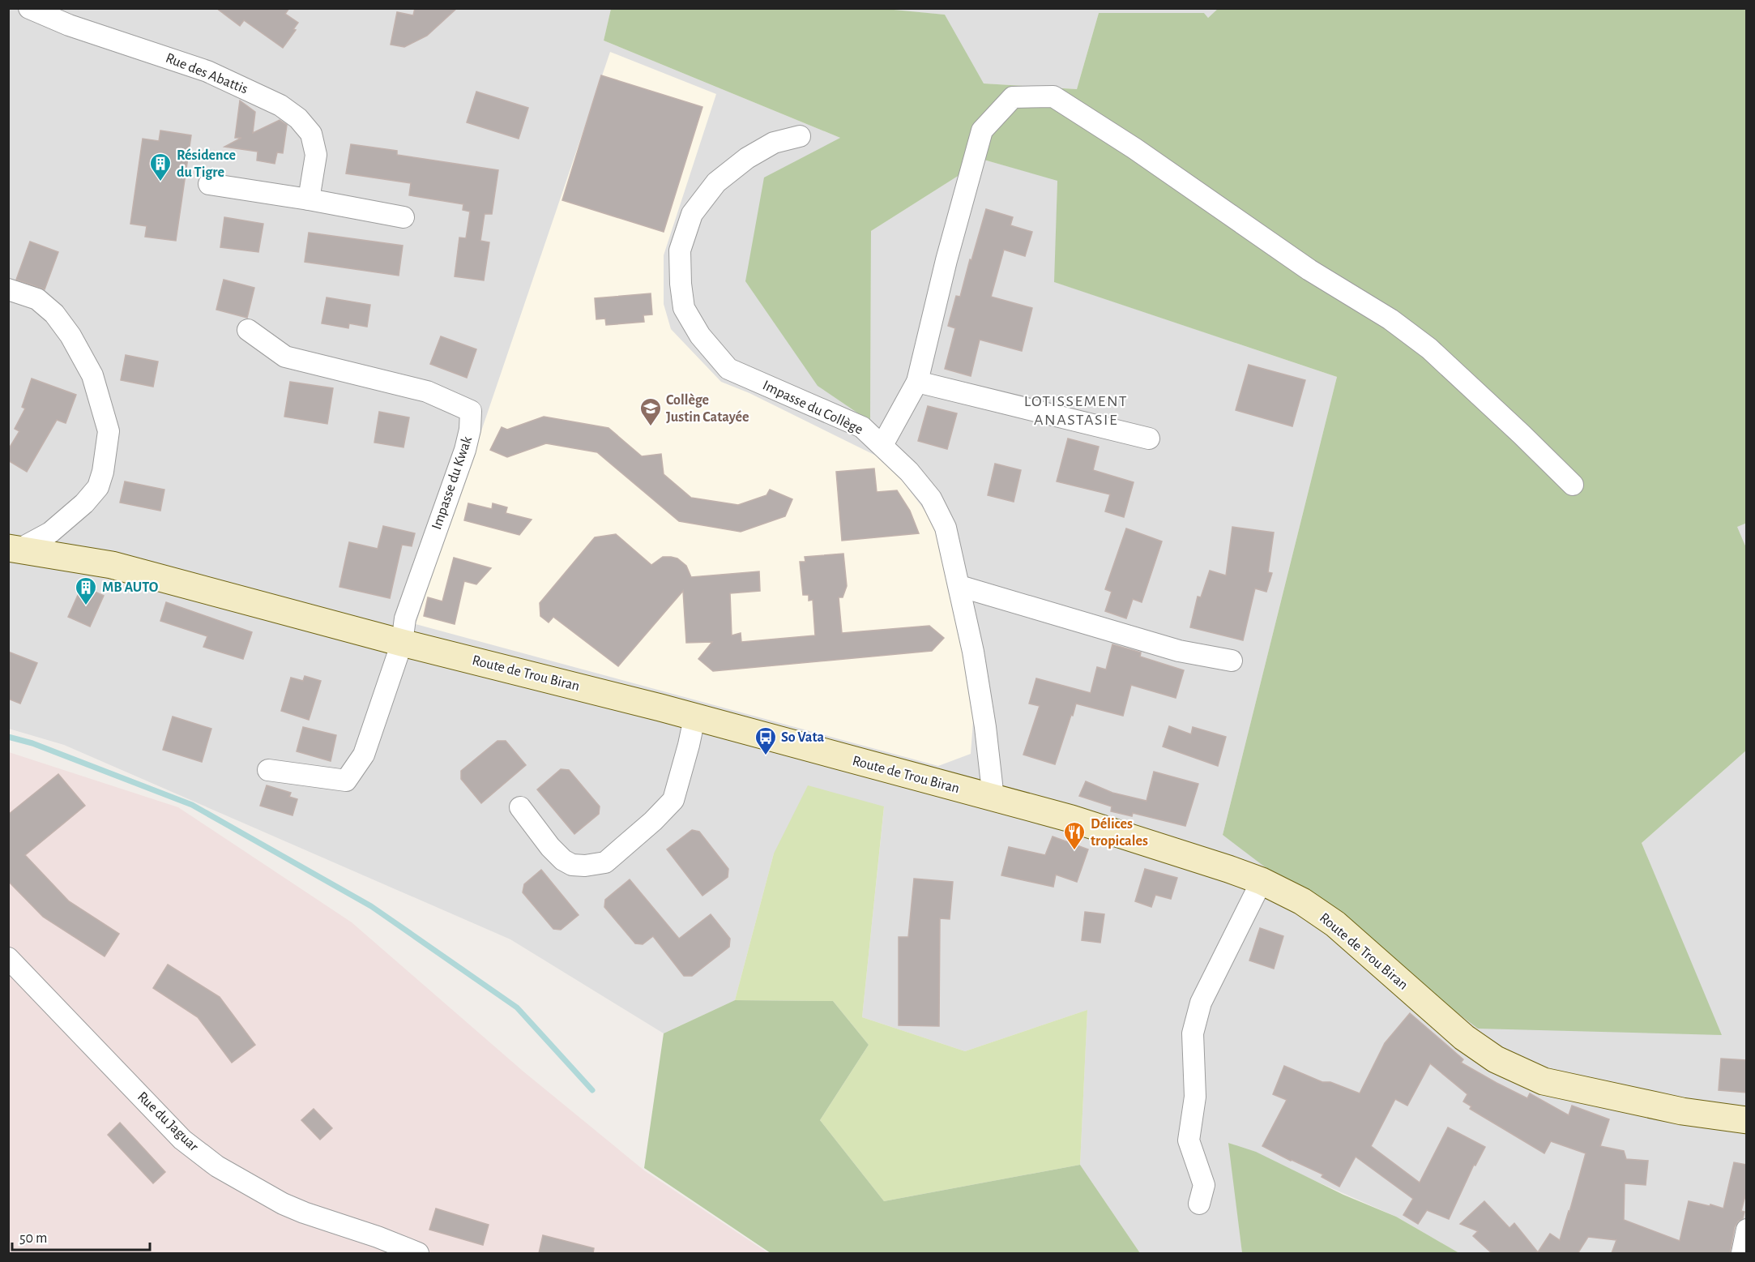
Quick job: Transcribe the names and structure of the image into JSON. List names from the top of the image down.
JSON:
{
  "streets": {
    "main road": ["Route de Trou Biran"],
    "street": [
      "Rue des Abattis",
      "Impasse du Collège",
      "Impasse du Kwak",
      "Rue du Jaguar"
    ]
  },
  "crossings": [
    ["Impasse du Collège", "Route de Trou Biran"],
    ["Impasse du Kwak", "Route de Trou Biran"]
  ],
  "districts": ["LOTISSEMENT ANASTASIE"],
  "places": {
    "building": ["Résidence du Tigre", "MB AUTO"],
    "school or university": ["Collège Justin Catayée"],
    "bus stop": ["So Vata"],
    "restaurant": ["Délices tropicales"]
  },
  "scale_bar": "50 m"
}
